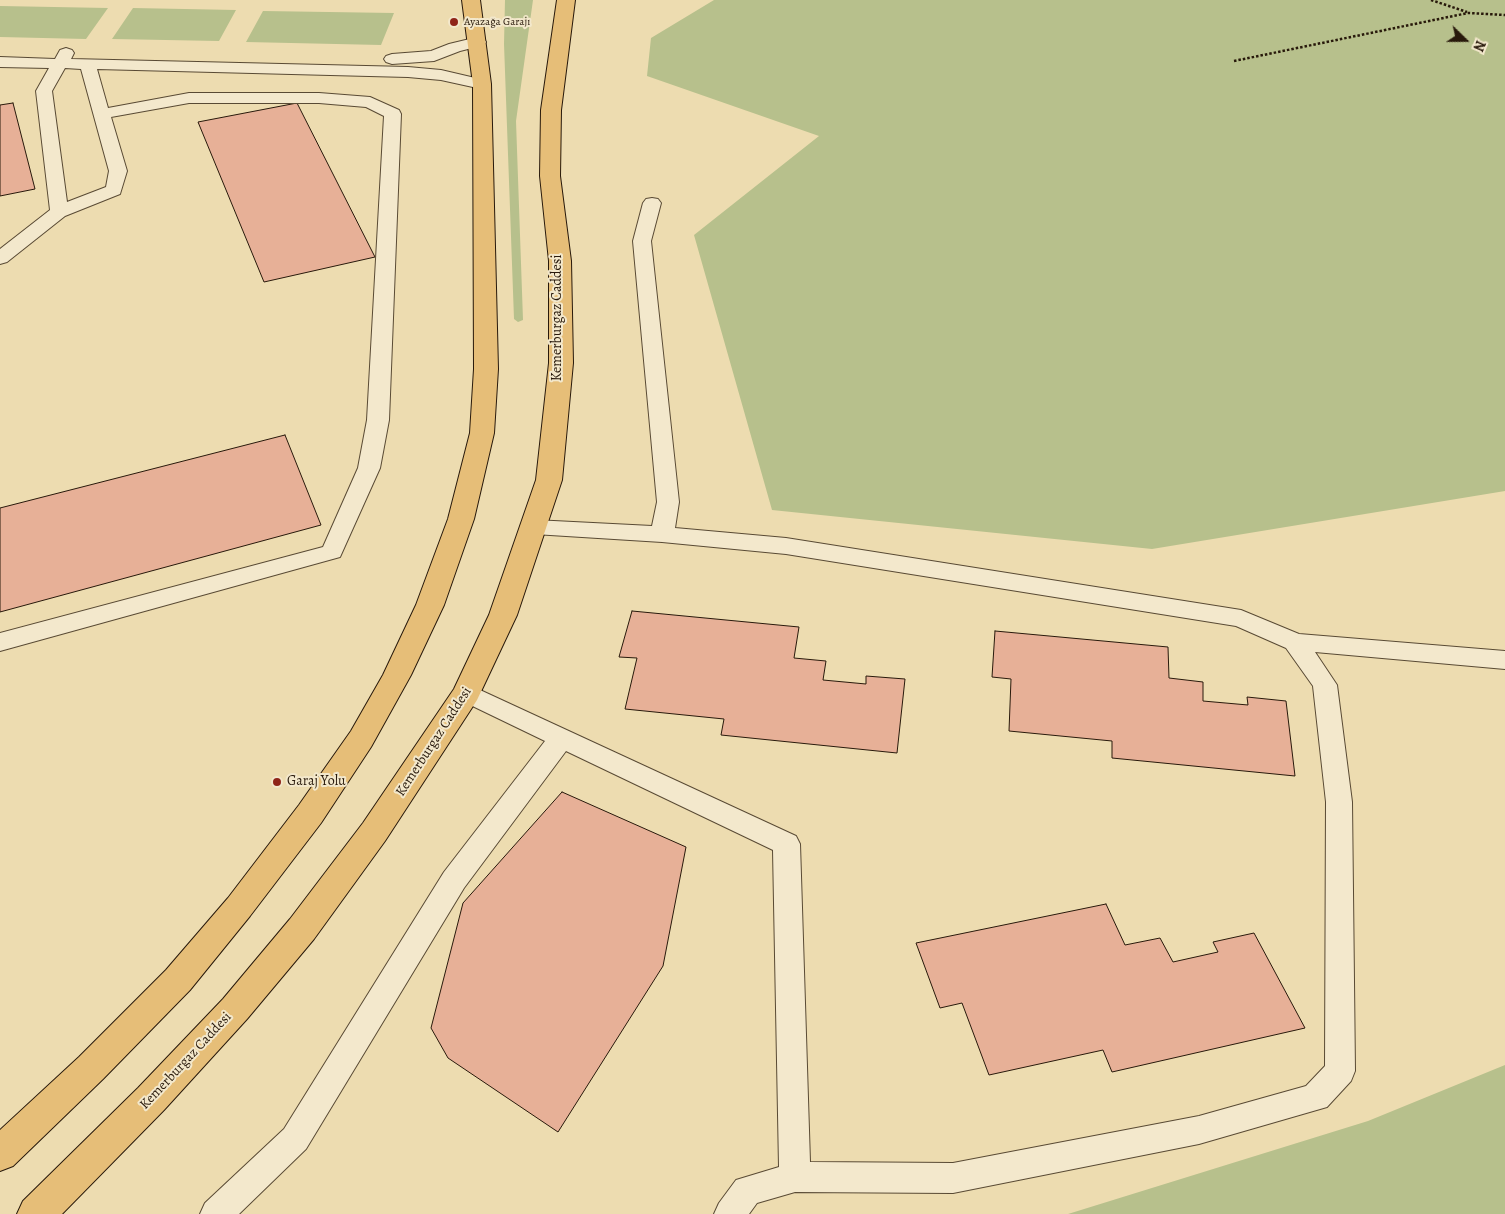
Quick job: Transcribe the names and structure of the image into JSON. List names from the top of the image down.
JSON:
{
  "streets": {
    "main road": ["Kemerburgaz Caddesi"]
  },
  "places": ["Ayazağa Garajı", "Garaj Yolu"],
  "north": "right"
}
